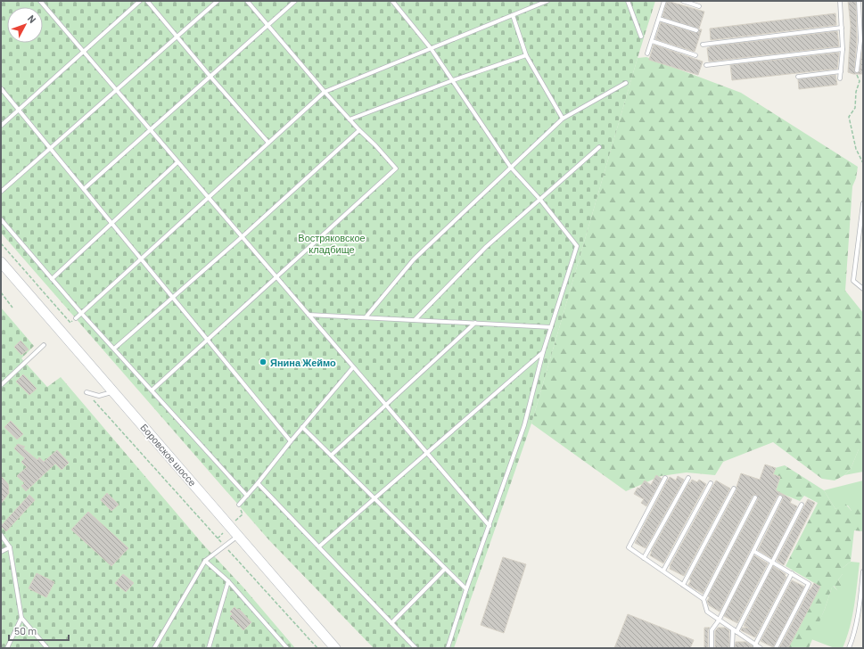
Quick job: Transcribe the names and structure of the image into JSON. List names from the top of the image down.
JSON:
{
  "streets": {
    "street": ["Боровское шоссе"]
  },
  "parks": ["Востряковское кладбище"],
  "places": ["Янина Жеймо"],
  "scale_bar": "50 m",
  "north": "top right"
}
